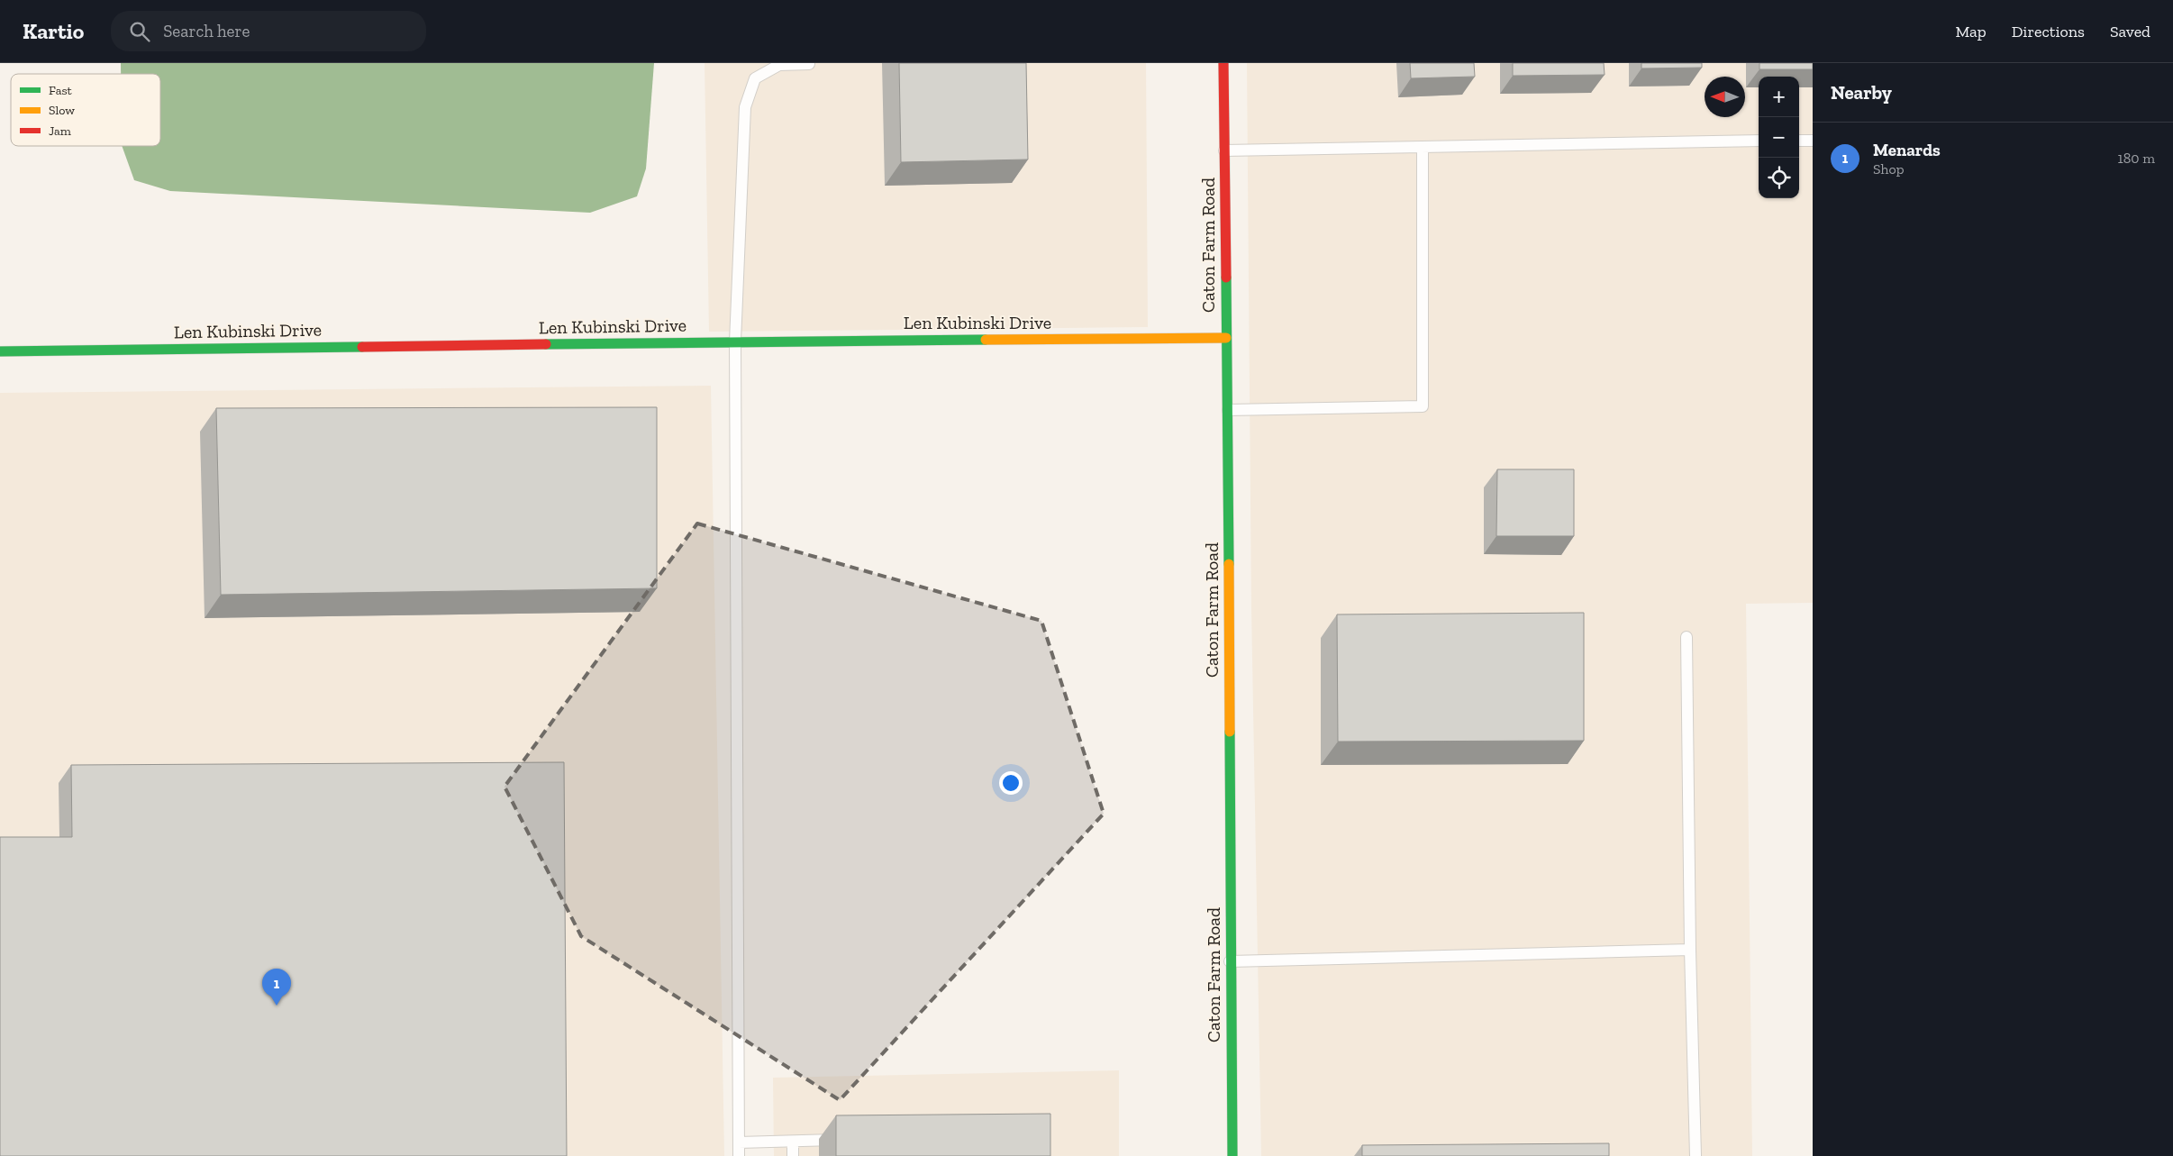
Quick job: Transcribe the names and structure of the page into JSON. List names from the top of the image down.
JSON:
{
  "streets": {
    "street": ["Caton Farm Road", "Len Kubinski Drive"]
  },
  "crossings": [
    ["Caton Farm Road", "Len Kubinski Drive"]
  ],
  "legend": ["Fast", "Slow", "Jam"],
  "north": "left",
  "page": {
    "header": "Kartio",
    "search": "Search here",
    "nav": ["Map", "Directions", "Saved"],
    "heading": "Nearby",
    "map_buttons": ["+", "−"],
    "list": [
      {
        "mark": "1",
        "name": "Menards",
        "note": "Shop",
        "value": "180 m"
      }
    ],
    "pins": "1"
  }
}
